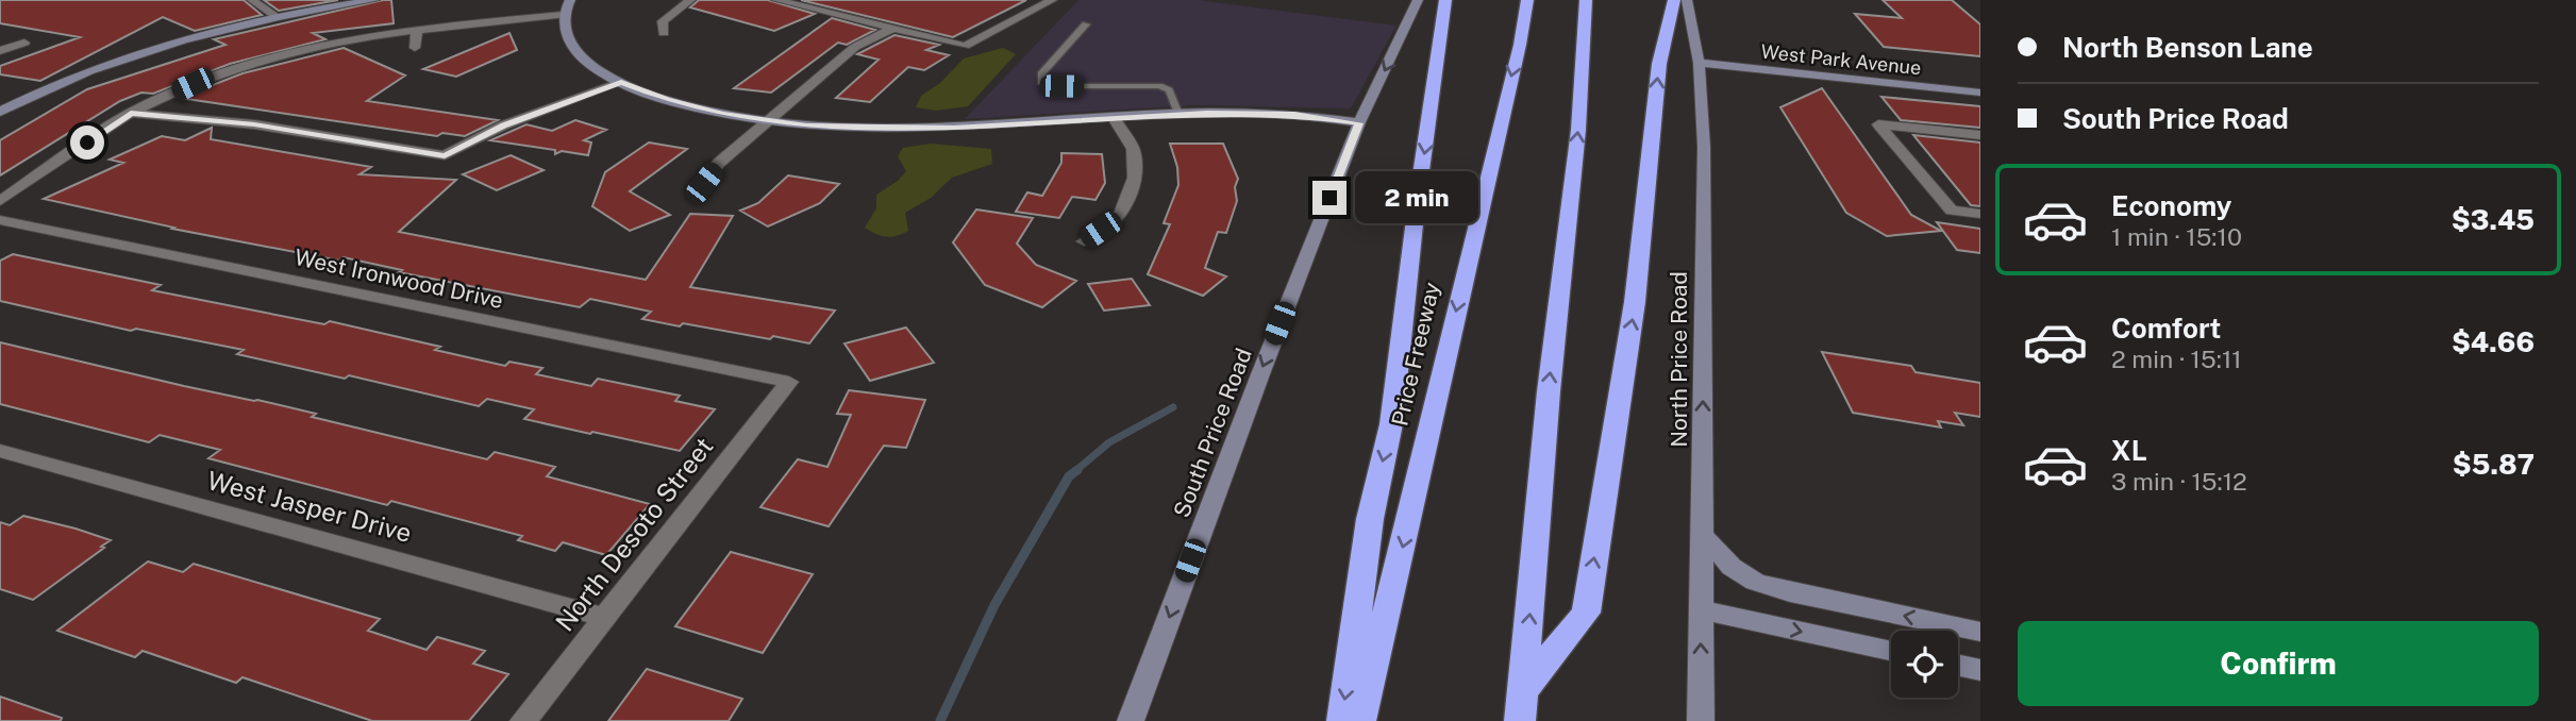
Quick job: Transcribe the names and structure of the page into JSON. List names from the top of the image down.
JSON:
{
  "streets": {
    "highway": ["Price Freeway"],
    "main road": ["West Park Avenue", "North Price Road", "South Price Road"],
    "street": ["West Ironwood Drive", "West Jasper Drive", "North Desoto Street"]
  },
  "crossings": [
    ["West Park Avenue", "North Price Road"],
    ["West Ironwood Drive", "North Desoto Street"],
    ["West Jasper Drive", "North Desoto Street"]
  ],
  "one_way": ["North Price Road", "South Price Road"],
  "page": {
    "banner": ["North Benson Lane", "South Price Road"],
    "list": [
      {
        "name": "Economy",
        "note": "1 min · 15:10",
        "value": "$3.45"
      },
      {
        "name": "Comfort",
        "note": "2 min · 15:11",
        "value": "$4.66"
      },
      {
        "name": "XL",
        "note": "3 min · 15:12",
        "value": "$5.87"
      }
    ],
    "bubble": "2 min",
    "buttons": "Confirm"
  }
}
